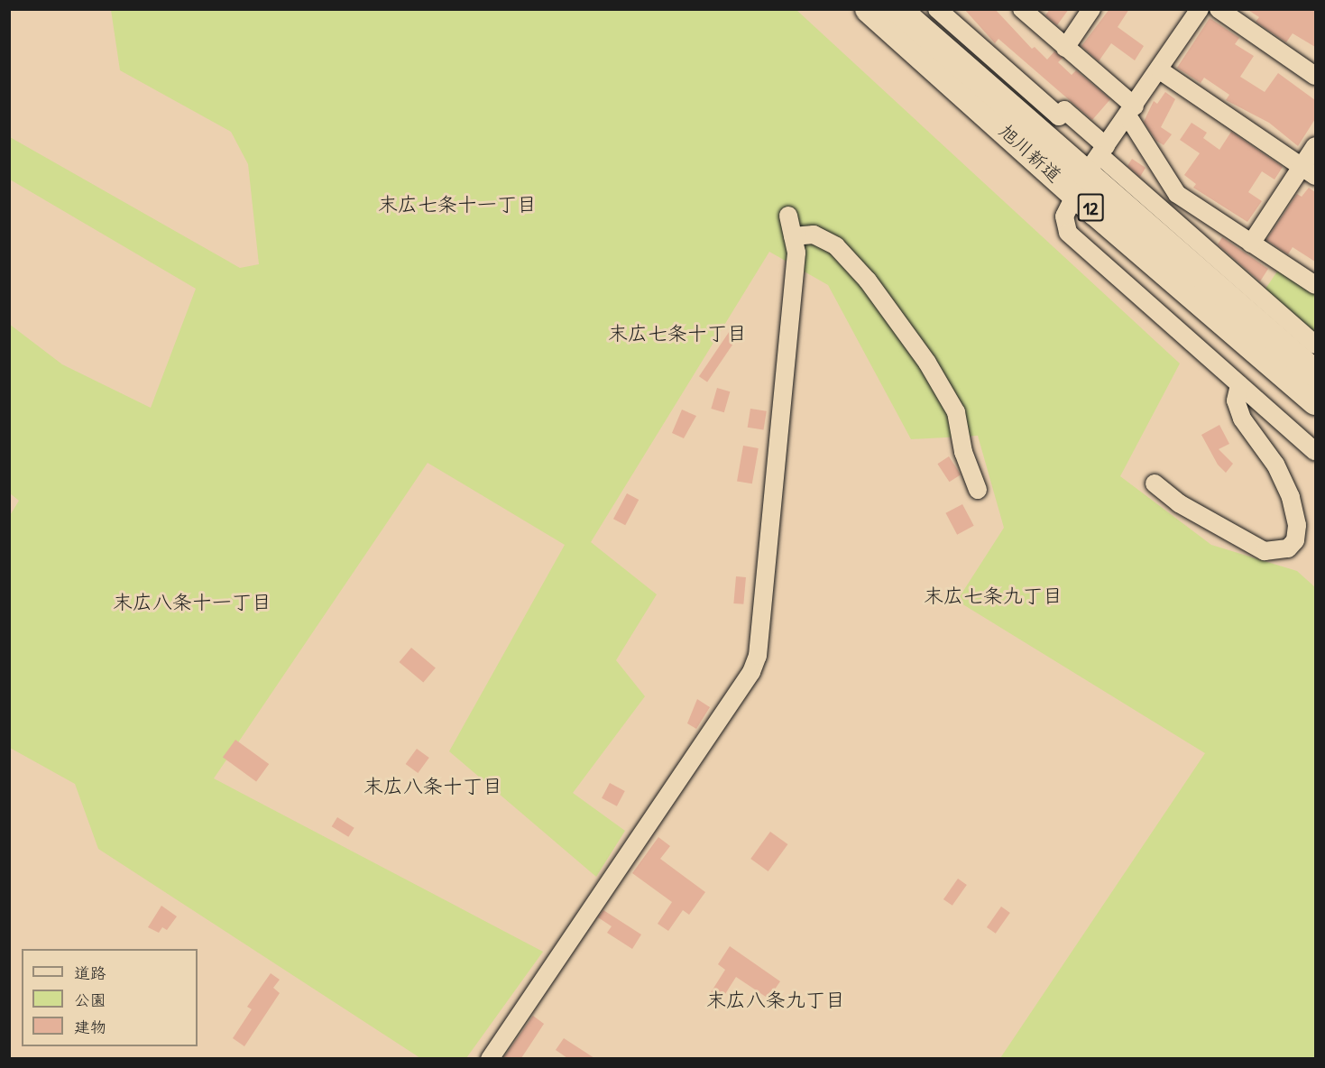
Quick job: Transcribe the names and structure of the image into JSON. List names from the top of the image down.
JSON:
{
  "streets": {
    "highway": ["旭川新道", "12"]
  },
  "districts": [
    "末広七条十一丁目",
    "末広七条十丁目",
    "末広七条九丁目",
    "末広八条十一丁目",
    "末広八条十丁目",
    "末広八条九丁目"
  ],
  "legend": ["道路", "公園", "建物"]
}
